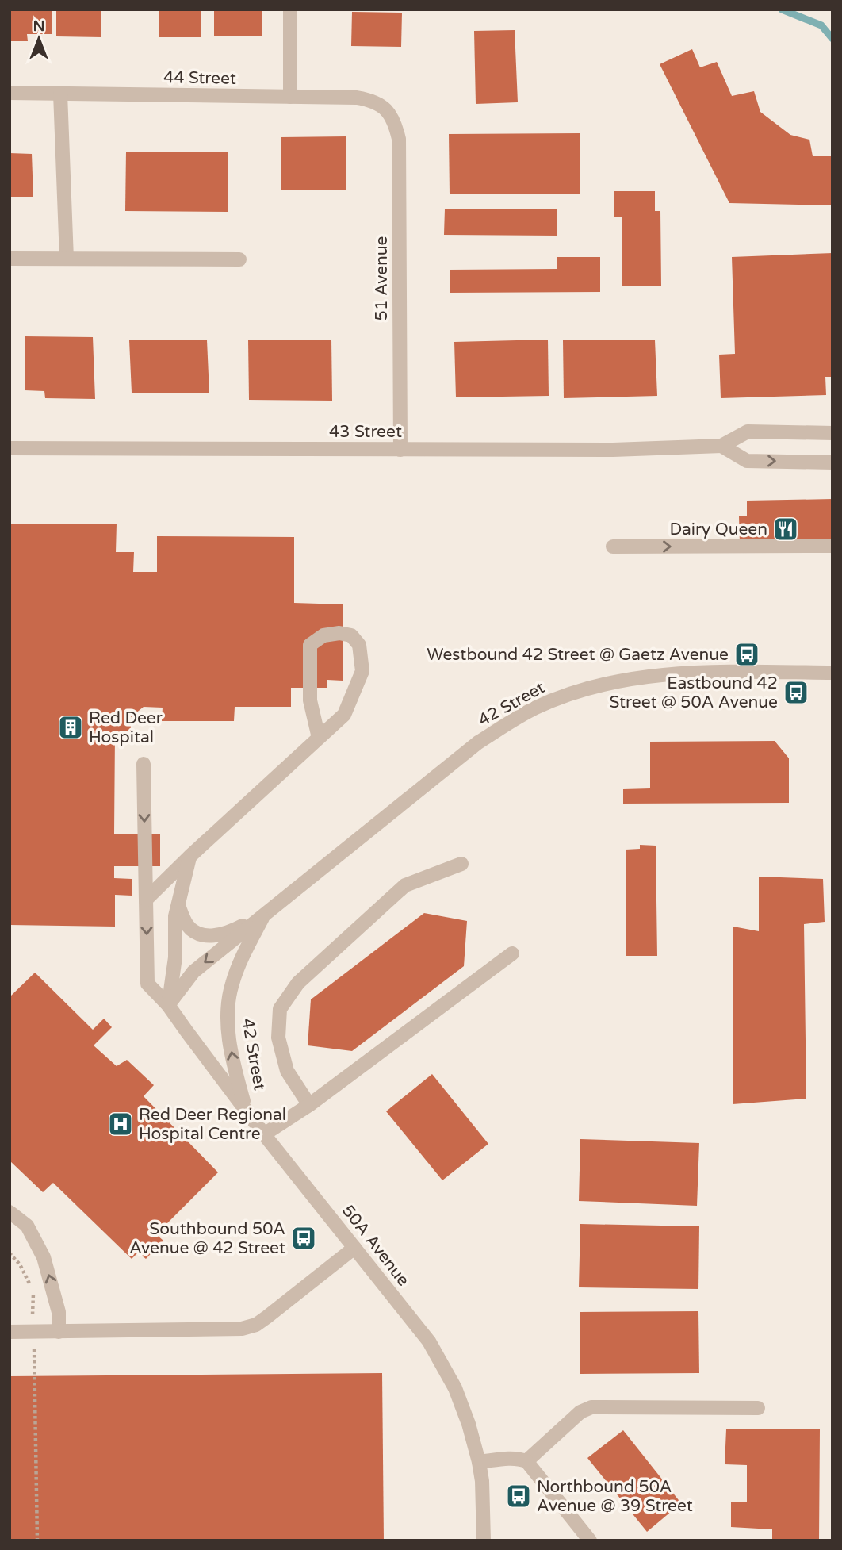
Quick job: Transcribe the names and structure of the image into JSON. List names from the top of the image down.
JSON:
{
  "streets": {
    "street": [
      "44 Street",
      "51 Avenue",
      "43 Street",
      "42 Street",
      "50A Avenue"
    ]
  },
  "crossings": [
    ["44 Street", "51 Avenue"],
    ["51 Avenue", "43 Street"],
    ["42 Street", "50A Avenue"]
  ],
  "places": {
    "restaurant": ["Dairy Queen"],
    "bus stop": [
      "Westbound 42 Street @ Gaetz Avenue",
      "Eastbound 42 Street @ 50A Avenue",
      "Southbound 50A Avenue @ 42 Street",
      "Northbound 50A Avenue @ 39 Street"
    ],
    "building": ["Red Deer Hospital"],
    "hospital": ["Red Deer Regional Hospital Centre"]
  },
  "north": "top"
}
